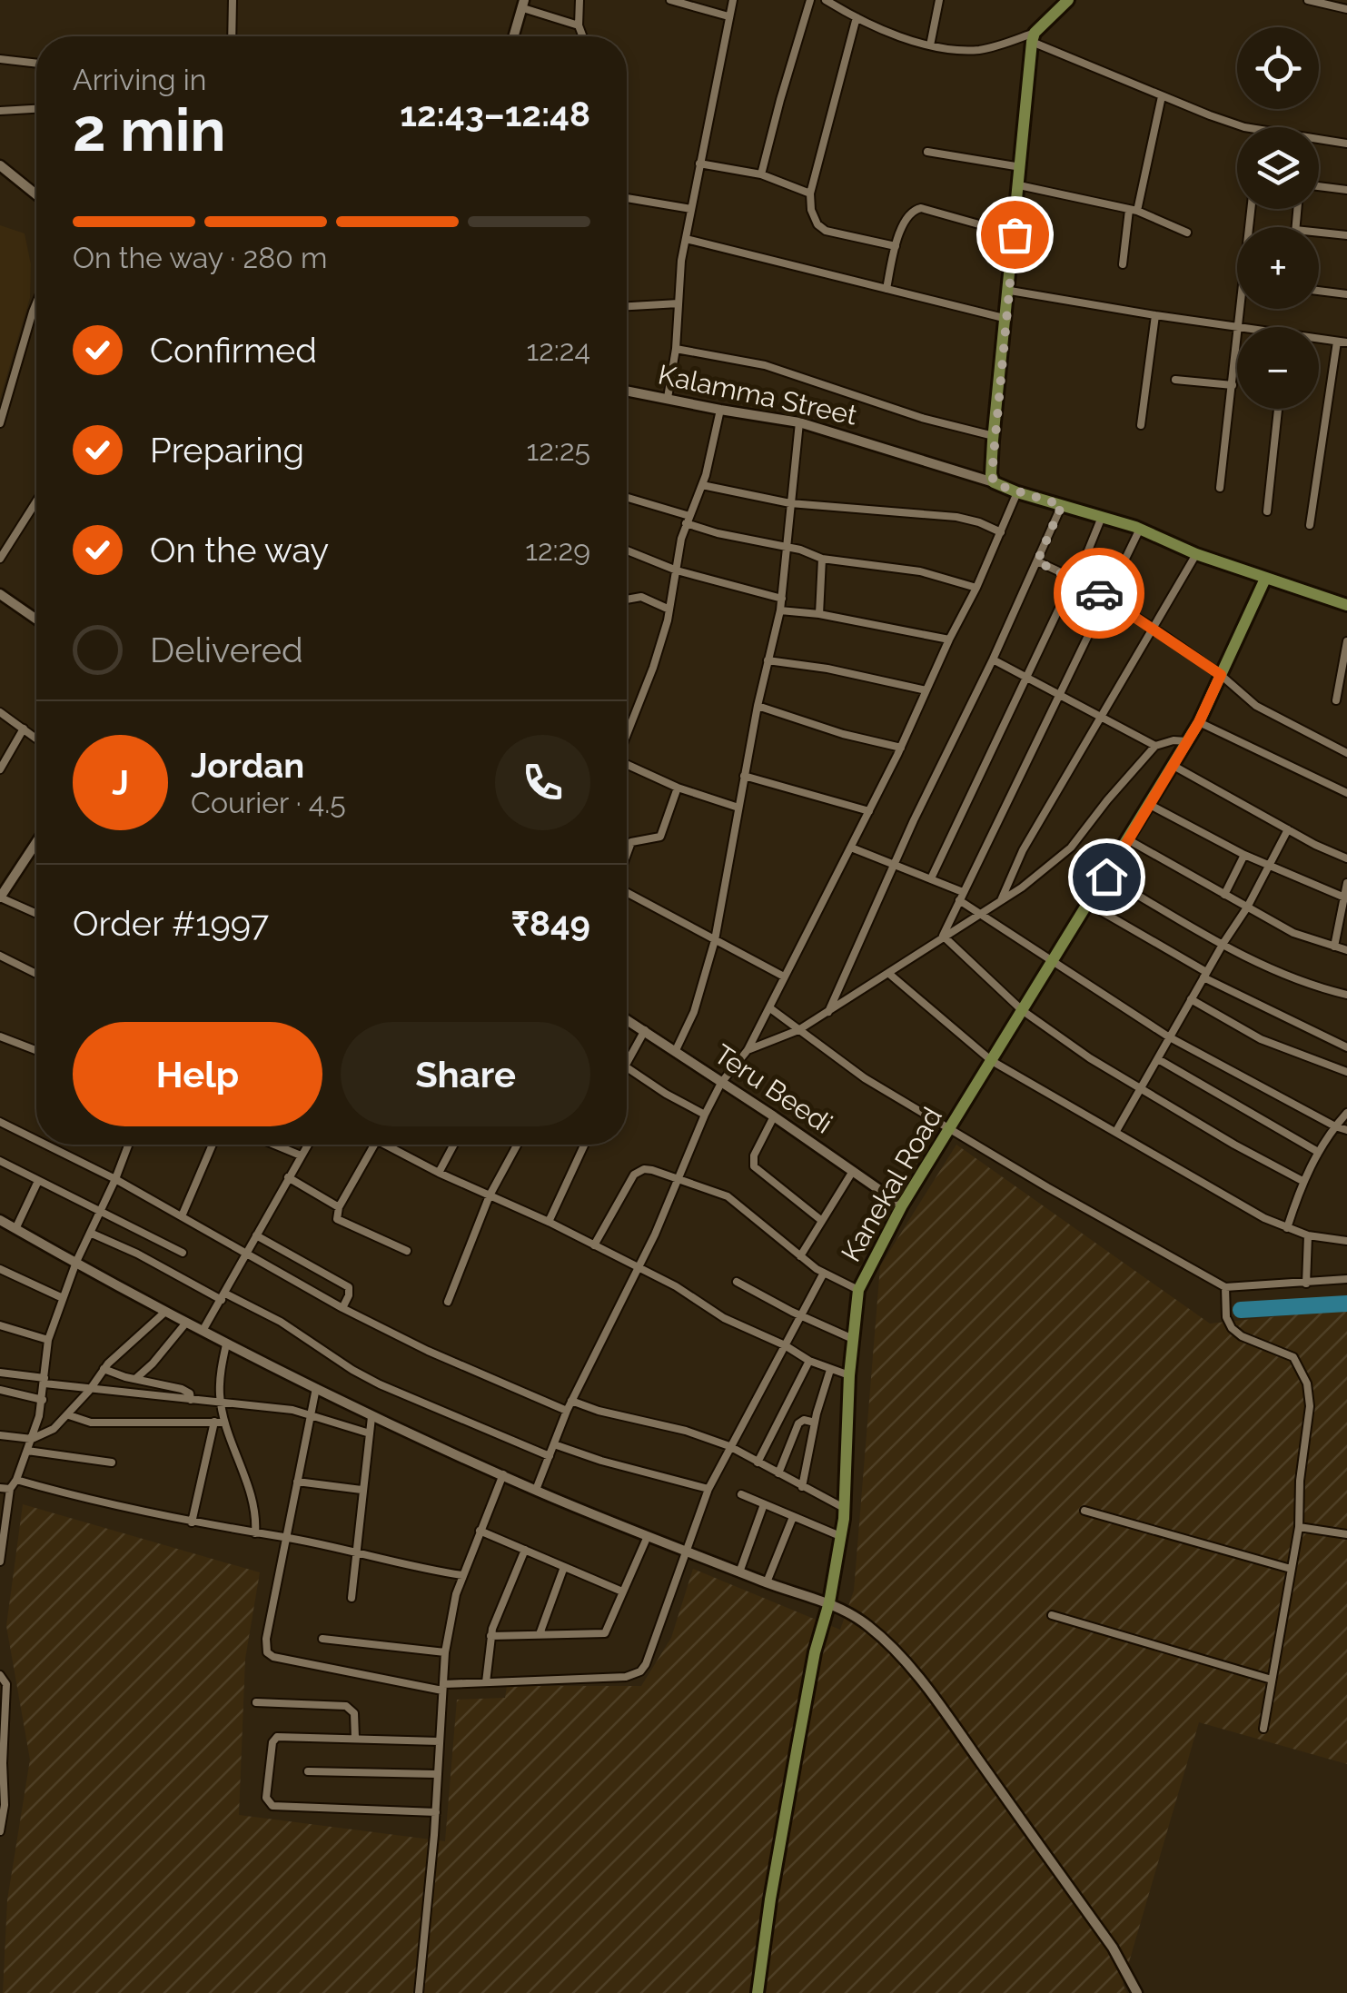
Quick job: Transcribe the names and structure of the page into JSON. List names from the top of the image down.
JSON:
{
  "streets": {
    "main road": ["Kanekal Road"],
    "street": ["Kalamma Street", "Teru Beedi"]
  },
  "crossings": [
    ["Teru Beedi", "Kanekal Road"]
  ],
  "page": {
    "map_buttons": ["+", "−"],
    "heading": ["2 min", "Arriving in", "12:43–12:48"],
    "panel": [
      "Jordan",
      "Courier · 4.5",
      "Order #1997",
      "₹849"
    ],
    "bar": "On the way · 280 m",
    "list": [
      ["Confirmed", "12:24"],
      ["Preparing", "12:25"],
      ["On the way", "12:29"],
      "Delivered"
    ],
    "round": "J",
    "buttons": ["Help", "Share"]
  }
}
